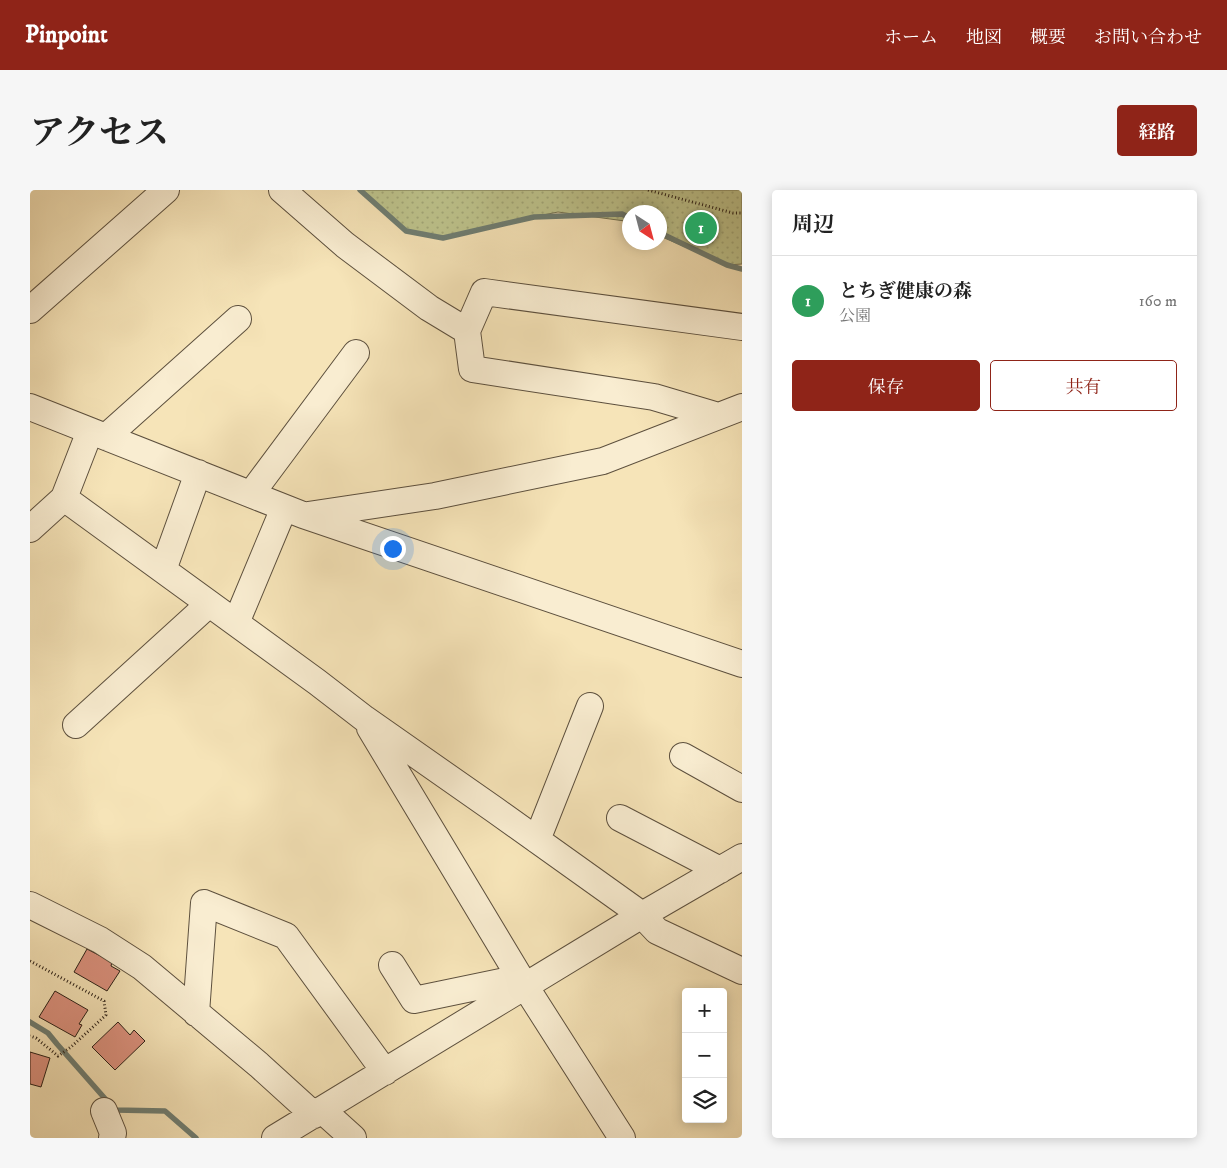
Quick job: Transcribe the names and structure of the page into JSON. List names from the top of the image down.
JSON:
{
  "north": "bottom right",
  "page": {
    "header": "Pinpoint",
    "nav": [
      "ホーム",
      "地図",
      "概要",
      "お問い合わせ"
    ],
    "title": "アクセス",
    "buttons": [
      "経路",
      ["保存", "共有"]
    ],
    "heading": "周辺",
    "pins": "1",
    "list": [
      {
        "mark": "1",
        "name": "とちぎ健康の森",
        "note": "公園",
        "value": "160 m"
      }
    ],
    "map_buttons": ["+", "−"]
  }
}
